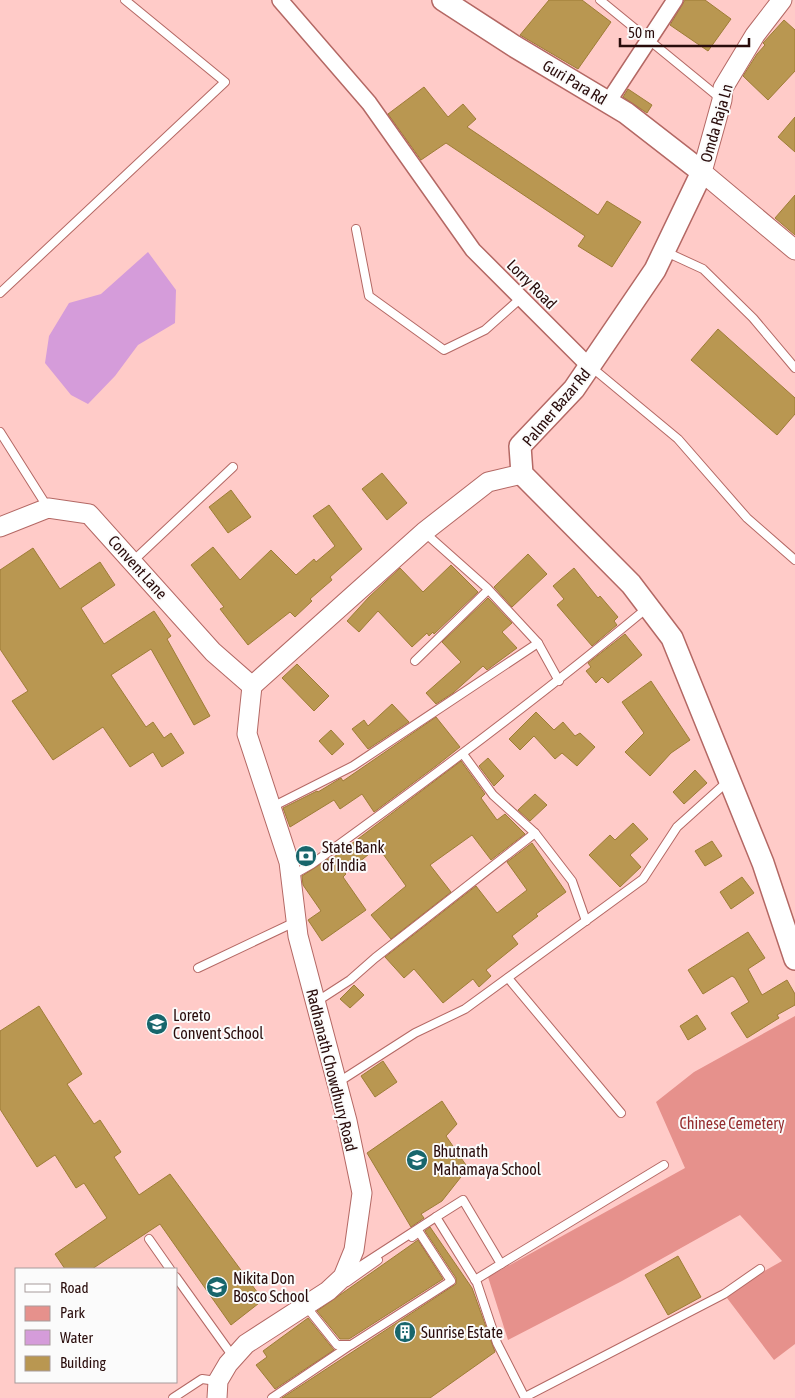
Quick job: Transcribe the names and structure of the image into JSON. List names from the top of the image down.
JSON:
{
  "streets": {
    "main road": ["Guri Para Rd", "Palmer Bazar Rd"],
    "street": [
      "Omda Raja Ln",
      "Lorry Road",
      "Convent Lane",
      "Radhanath Chowdhury Road"
    ]
  },
  "crossings": [
    ["Guri Para Rd", "Omda Raja Ln"],
    ["Guri Para Rd", "Palmer Bazar Rd"],
    ["Omda Raja Ln", "Palmer Bazar Rd"],
    ["Lorry Road", "Palmer Bazar Rd"],
    ["Convent Lane", "Radhanath Chowdhury Road"]
  ],
  "parks": ["Chinese Cemetery"],
  "places": {
    "bank": ["State Bank of India"],
    "school or university": ["Loreto Convent School", "Bhutnath Mahamaya School", "Nikita Don Bosco School"],
    "building": ["Sunrise Estate"]
  },
  "legend": [
    "Road",
    "Park",
    "Water",
    "Building"
  ],
  "scale_bar": "50 m"
}
